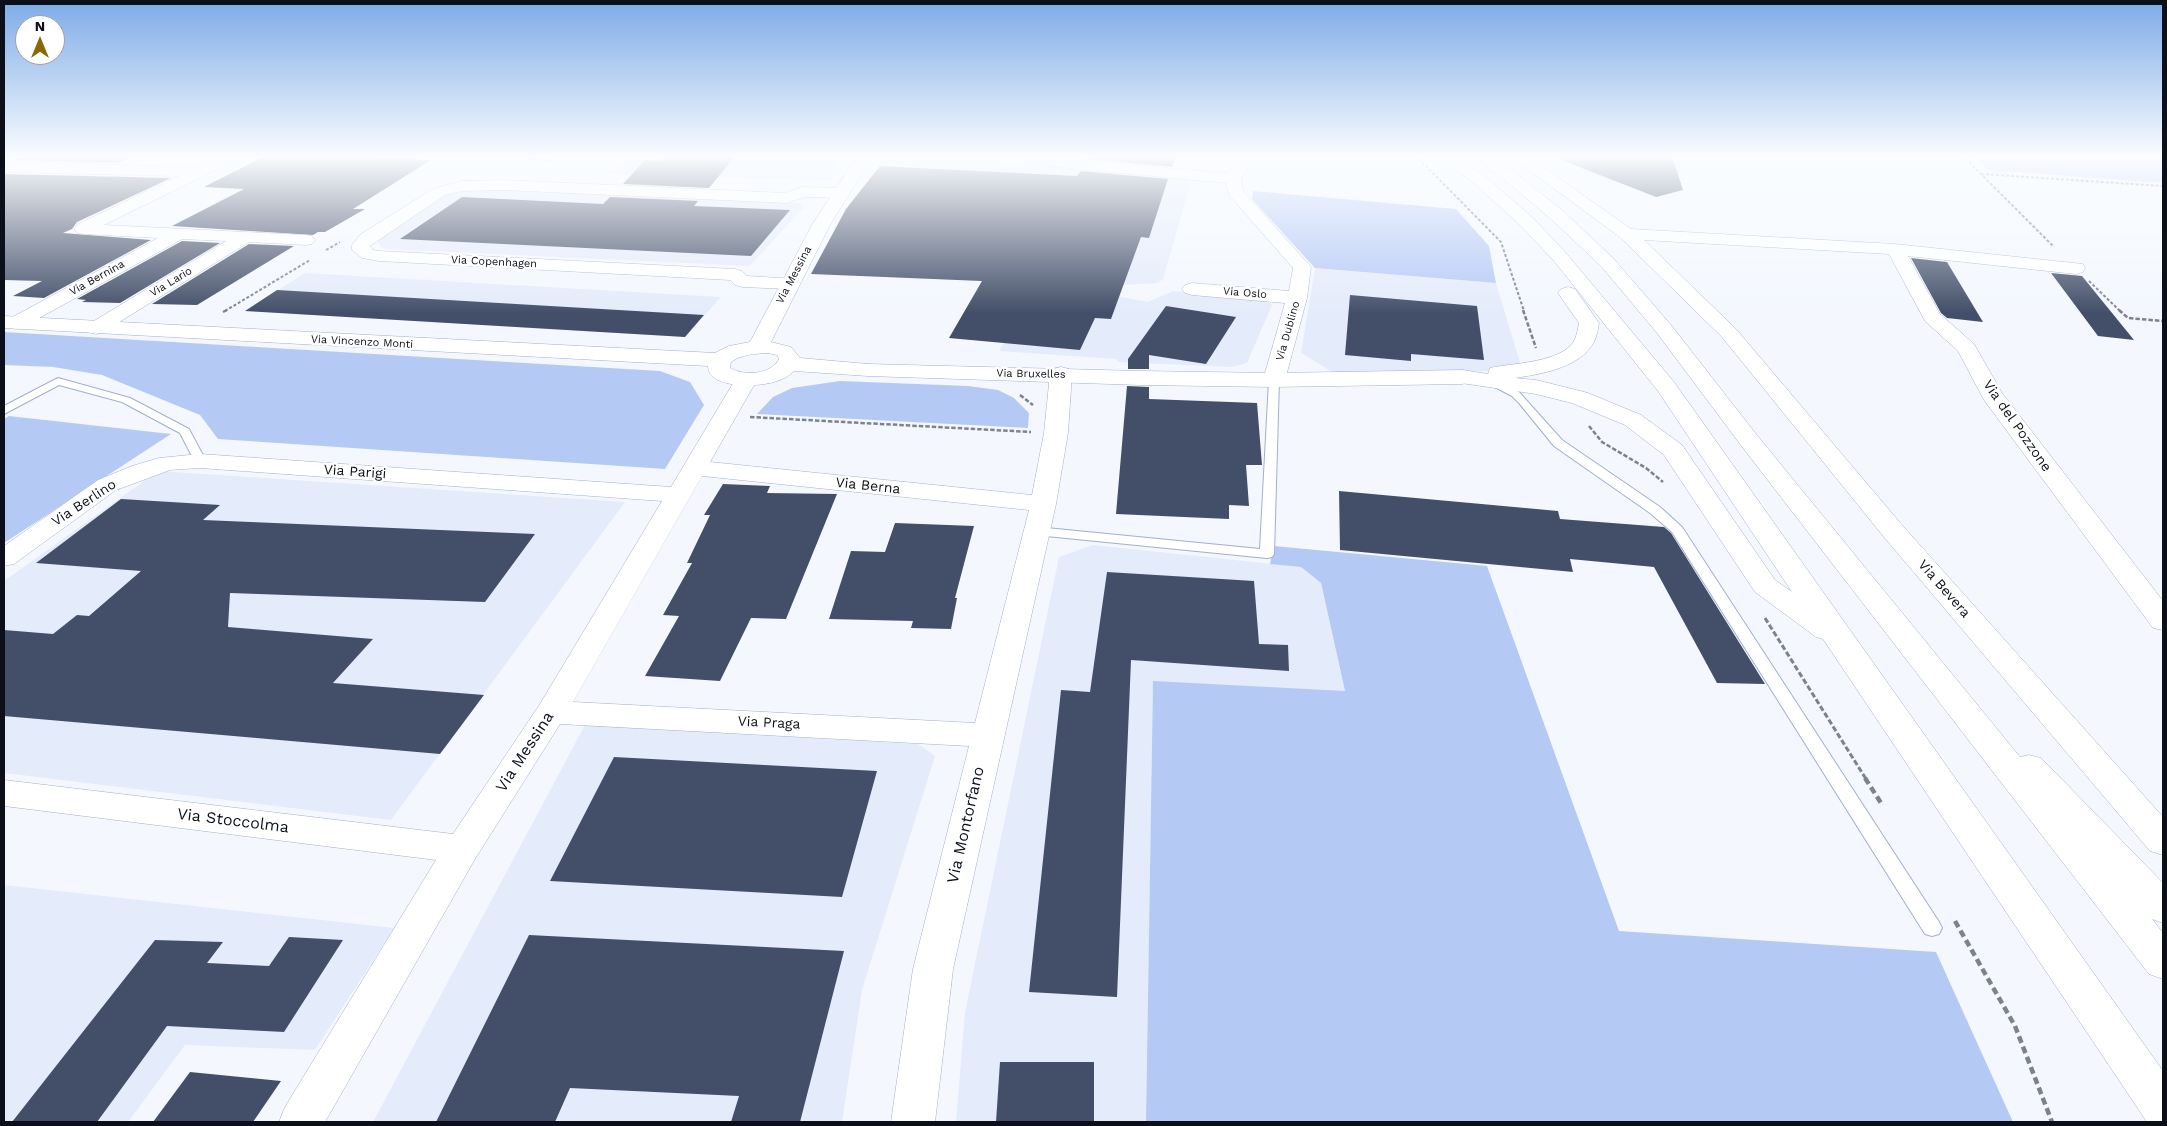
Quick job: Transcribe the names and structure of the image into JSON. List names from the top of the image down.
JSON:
{
  "streets": {
    "main road": [
      "Via Copenhagen",
      "Via Messina",
      "Via Bernina",
      "Via Lario",
      "Via Oslo",
      "Via Dublino",
      "Via Vincenzo Monti",
      "Via Bruxelles",
      "Via del Pozzone",
      "Via Parigi",
      "Via Berna",
      "Via Berlino",
      "Via Bevera",
      "Via Praga",
      "Via Stoccolma",
      "Via Montorfano"
    ]
  },
  "crossings": [
    ["Via Copenhagen", "Via Messina"],
    ["Via Messina", "Via Parigi"],
    ["Via Messina", "Via Berna"],
    ["Via Messina", "Via Praga"],
    ["Via Messina", "Via Stoccolma"],
    ["Via Bernina", "Via Vincenzo Monti"],
    ["Via Lario", "Via Vincenzo Monti"],
    ["Via Oslo", "Via Dublino"],
    ["Via Dublino", "Via Bruxelles"],
    ["Via Bruxelles", "Via Montorfano"],
    ["Via Parigi", "Via Berna"],
    ["Via Parigi", "Via Berlino"],
    ["Via Berna", "Via Montorfano"],
    ["Via Praga", "Via Montorfano"]
  ],
  "north": "top"
}
